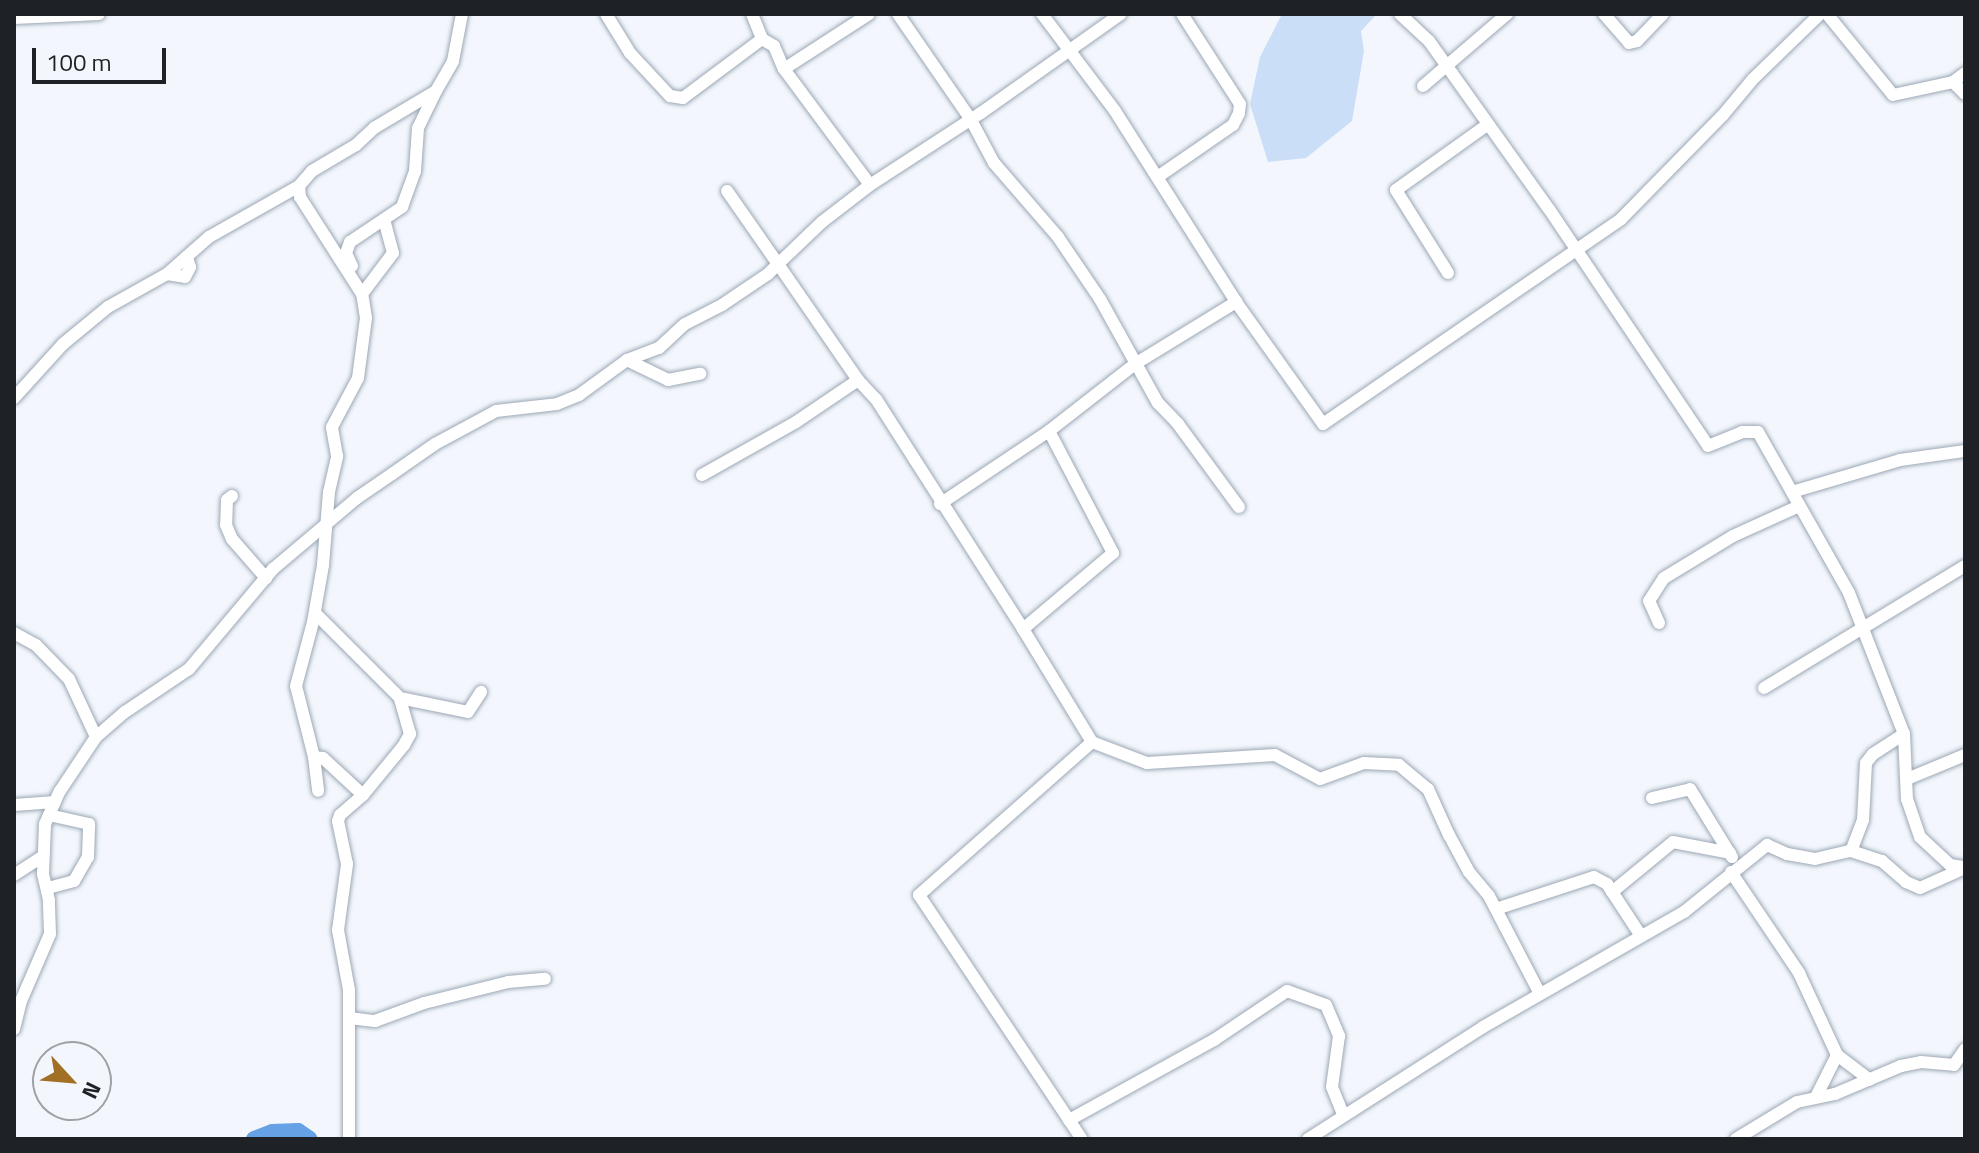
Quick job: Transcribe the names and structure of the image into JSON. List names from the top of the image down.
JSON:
{
  "scale_bar": "100 m",
  "north": "bottom right"
}
